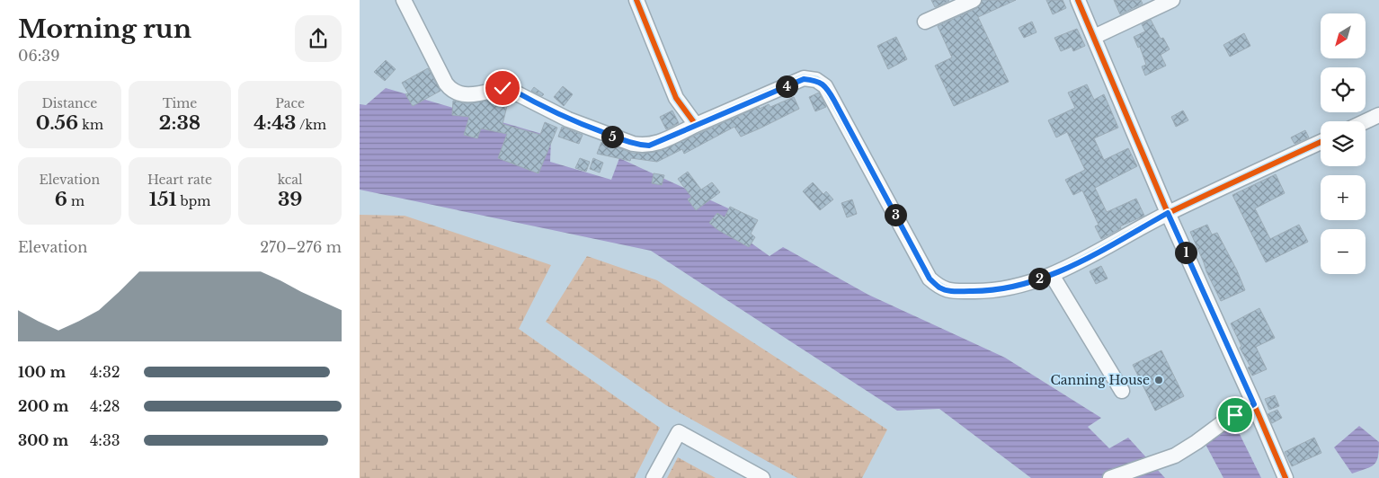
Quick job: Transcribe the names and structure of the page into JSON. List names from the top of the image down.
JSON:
{
  "places": ["Canning House"],
  "north": "bottom left",
  "page": {
    "heading": ["Morning run", "06:39"],
    "map_buttons": ["+", "−"],
    "pins": [
      "4",
      "5",
      "3",
      "1",
      "2"
    ],
    "stats": [
      ["Distance", "0.56 km"],
      ["Time", "2:38"],
      ["Pace", "4:43 /km"],
      ["Elevation", "6 m"],
      ["Heart rate", "151 bpm"],
      ["kcal", "39"]
    ],
    "chart": ["Elevation", "270–276 m"],
    "list": [
      {
        "name": "100 m",
        "note": "4:32"
      },
      {
        "name": "200 m",
        "note": "4:28"
      },
      {
        "name": "300 m",
        "note": "4:33"
      }
    ]
  }
}
